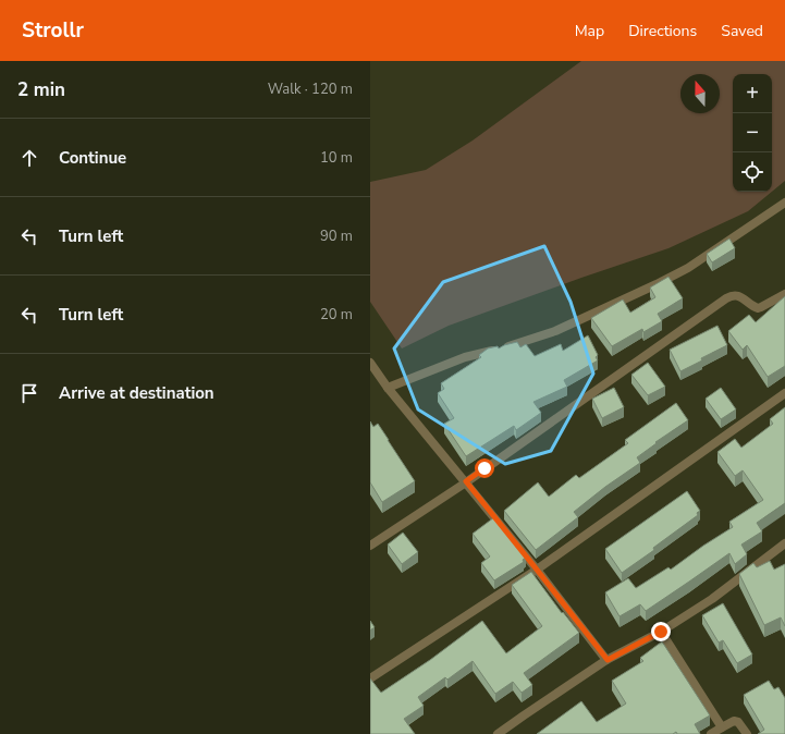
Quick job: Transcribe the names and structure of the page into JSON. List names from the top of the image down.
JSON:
{
  "north": "top",
  "page": {
    "header": "Strollr",
    "nav": ["Map", "Directions", "Saved"],
    "heading": ["2 min", "Walk · 120 m"],
    "map_buttons": ["+", "−"],
    "list": [
      ["Continue", "10 m"],
      ["Turn left", "90 m"],
      ["Turn left", "20 m"],
      "Arrive at destination"
    ]
  }
}
